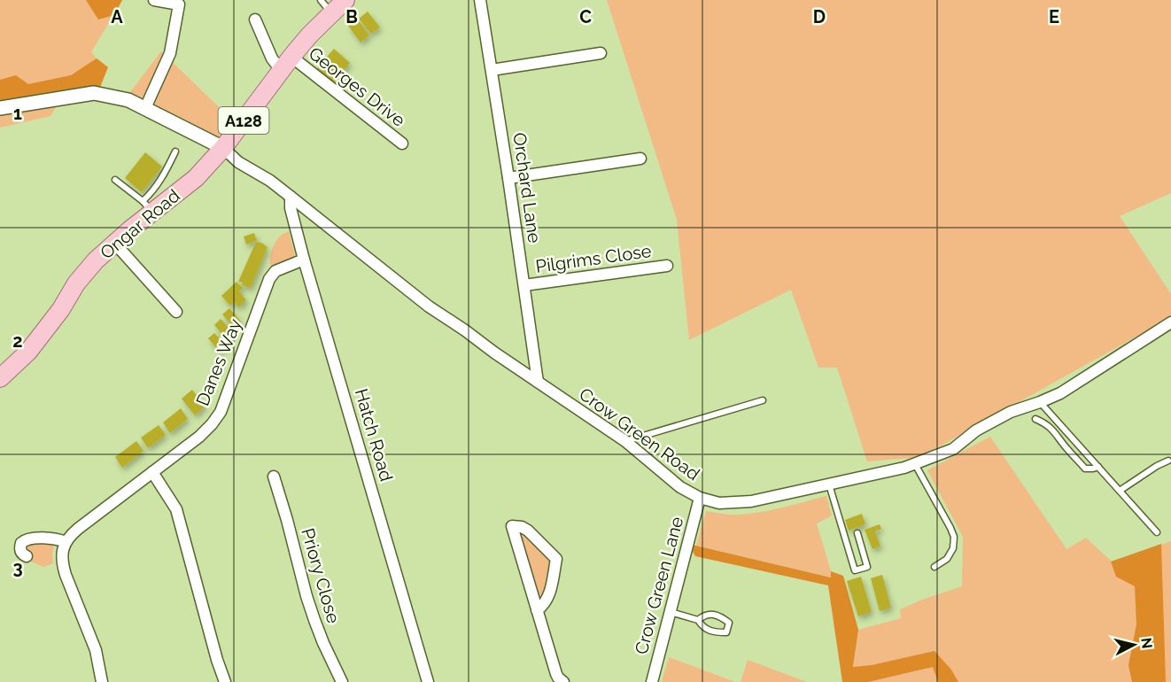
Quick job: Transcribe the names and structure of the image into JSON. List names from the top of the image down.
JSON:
{
  "streets": {
    "main road": ["A128", "Ongar Road"],
    "street": [
      "Georges Drive",
      "Orchard Lane",
      "Pilgrims Close",
      "Danes Way",
      "Crow Green Road",
      "Hatch Road",
      "Priory Close",
      "Crow Green Lane"
    ]
  },
  "crossings": [
    ["Georges Drive", "Ongar Road"],
    ["Orchard Lane", "Pilgrims Close"],
    ["Orchard Lane", "Crow Green Road"],
    ["Ongar Road", "Crow Green Road"],
    ["Danes Way", "Hatch Road"],
    ["Crow Green Road", "Hatch Road"],
    ["Crow Green Road", "Crow Green Lane"]
  ],
  "north": "right",
  "grid": {
    "columns": [
      "A",
      "B",
      "C",
      "D",
      "E"
    ],
    "rows": ["1", "2", "3"]
  }
}
